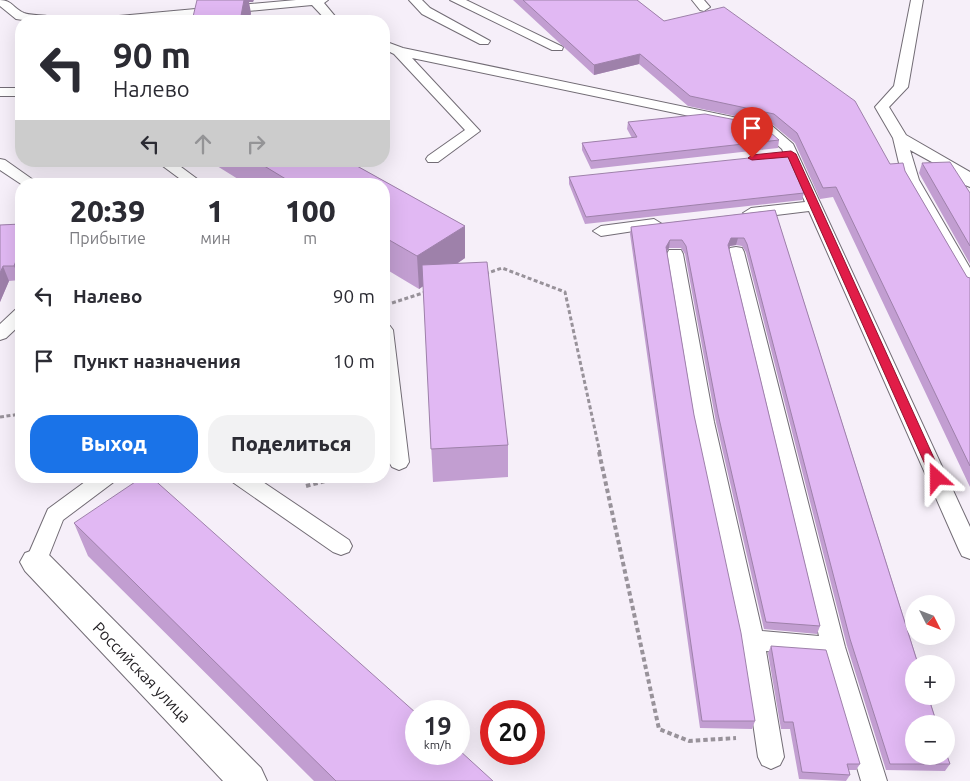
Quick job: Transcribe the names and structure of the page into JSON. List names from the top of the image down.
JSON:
{
  "streets": {
    "street": ["Российская улица"]
  },
  "north": "bottom right",
  "page": {
    "turn": ["90 m", "Налево"],
    "eta": [
      "20:39",
      "Прибытие",
      "1",
      "мин",
      "100",
      "m"
    ],
    "list": [
      {
        "name": "Налево",
        "value": "90 m"
      },
      {
        "name": "Пункт назначения",
        "value": "10 m"
      }
    ],
    "buttons": ["Выход", "Поделиться"],
    "map_buttons": ["+", "−"],
    "speed": "19 km/h",
    "limit": "20"
  }
}
